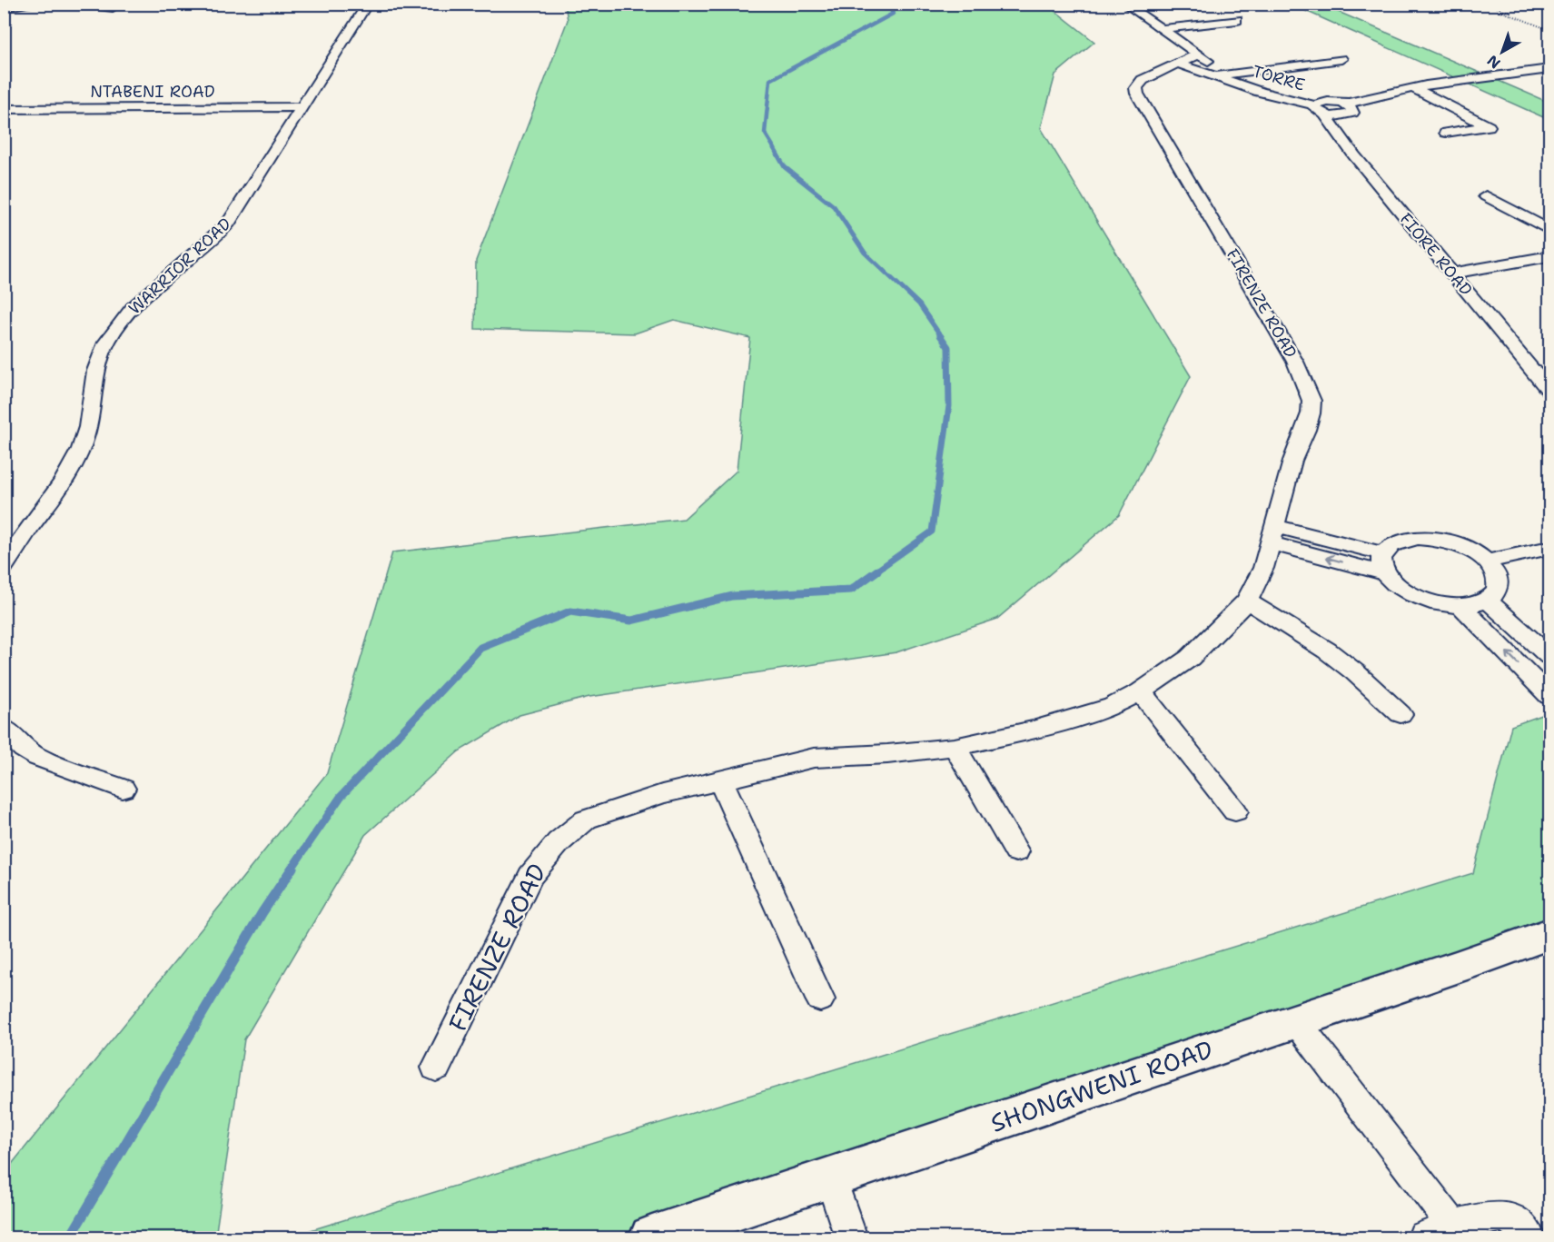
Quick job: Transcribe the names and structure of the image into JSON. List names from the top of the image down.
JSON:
{
  "streets": {
    "street": [
      "TORRE",
      "NTABENI ROAD",
      "FIORE ROAD",
      "WARRIOR ROAD",
      "FIRENZE ROAD",
      "SHONGWENI ROAD"
    ]
  },
  "crossings": [
    ["TORRE", "FIORE ROAD"],
    ["TORRE", "FIRENZE ROAD"],
    ["NTABENI ROAD", "WARRIOR ROAD"]
  ],
  "north": "bottom left"
}
